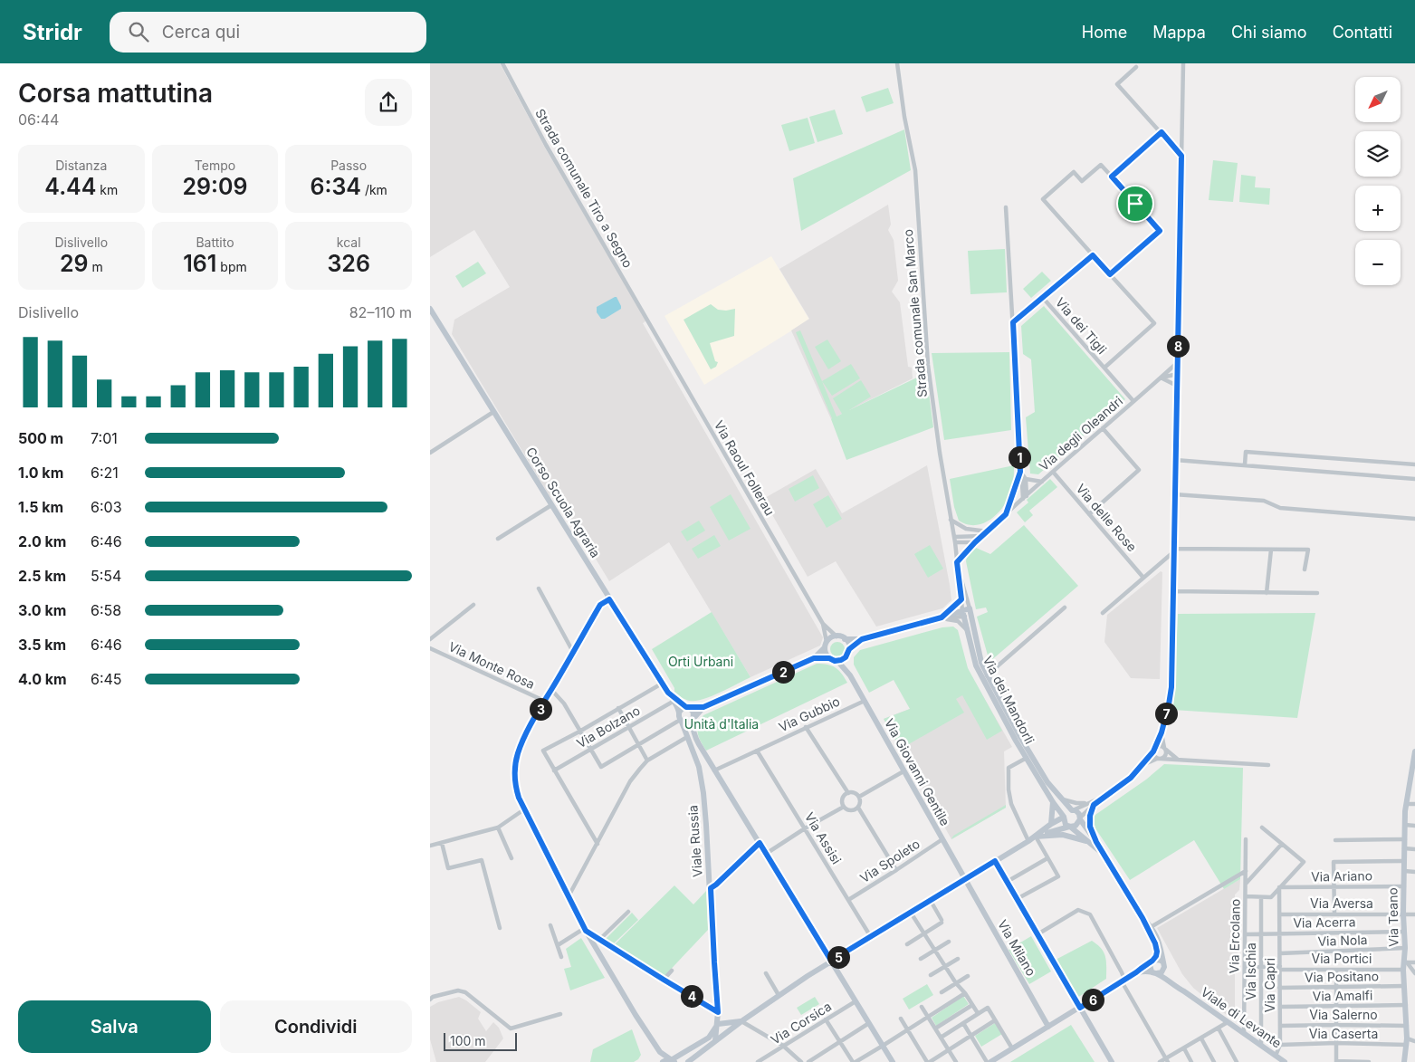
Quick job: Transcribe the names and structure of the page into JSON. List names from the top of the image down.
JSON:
{
  "streets": {
    "street": [
      "Strada comunale Tiro a Segno",
      "Strada comunale San Marco",
      "Via dei Tigli",
      "Via degli Oleandri",
      "Via Raoul Follerau",
      "Corso Scuola Agraria",
      "Via delle Rose",
      "Via Monte Rosa",
      "Via dei Mandorli",
      "Via Gubbio",
      "Via Bolzano",
      "Via Giovanni Gentile",
      "Via Assisi",
      "Viale Russia",
      "Via Spoleto",
      "Via Ariano",
      "Via Aversa",
      "Via Teano",
      "Via Acerra",
      "Via Ercolano",
      "Via Nola",
      "Via Milano",
      "Via Portici",
      "Via Ischia",
      "Via Positano",
      "Via Capri",
      "Via Amalfi",
      "Via Salerno",
      "Viale di Levante",
      "Via Corsica",
      "Via Caserta"
    ]
  },
  "crossings": [
    ["Strada comunale Tiro a Segno", "Via Raoul Follerau"],
    ["Strada comunale San Marco", "Via degli Oleandri"],
    ["Strada comunale San Marco", "Via dei Mandorli"],
    ["Via dei Tigli", "Via degli Oleandri"],
    ["Via degli Oleandri", "Via delle Rose"],
    ["Via degli Oleandri", "Via dei Mandorli"],
    ["Via Raoul Follerau", "Via Giovanni Gentile"],
    ["Corso Scuola Agraria", "Via Bolzano"],
    ["Corso Scuola Agraria", "Viale Russia"],
    ["Via dei Mandorli", "Viale di Levante"],
    ["Via Gubbio", "Via Giovanni Gentile"],
    ["Via Gubbio", "Via Assisi"],
    ["Via Giovanni Gentile", "Via Spoleto"],
    ["Via Giovanni Gentile", "Via Milano"],
    ["Via Assisi", "Via Spoleto"],
    ["Via Ariano", "Via Teano"],
    ["Via Ariano", "Via Capri"],
    ["Via Aversa", "Via Teano"],
    ["Via Aversa", "Via Capri"],
    ["Via Teano", "Via Acerra"],
    ["Via Teano", "Via Nola"],
    ["Via Teano", "Via Portici"],
    ["Via Teano", "Via Positano"],
    ["Via Teano", "Via Amalfi"],
    ["Via Teano", "Via Salerno"],
    ["Via Teano", "Via Caserta"],
    ["Via Acerra", "Via Ercolano"],
    ["Via Acerra", "Via Ischia"],
    ["Via Acerra", "Via Capri"],
    ["Via Ercolano", "Via Portici"],
    ["Via Ercolano", "Viale di Levante"],
    ["Via Nola", "Via Capri"],
    ["Via Portici", "Via Ischia"],
    ["Via Portici", "Via Capri"],
    ["Via Ischia", "Viale di Levante"],
    ["Via Positano", "Via Capri"],
    ["Via Capri", "Via Amalfi"],
    ["Via Capri", "Via Salerno"],
    ["Via Capri", "Viale di Levante"],
    ["Via Capri", "Via Caserta"]
  ],
  "parks": ["Orti Urbani", "Unità d'Italia"],
  "scale_bar": "100 m",
  "north": "bottom left",
  "page": {
    "header": "Stridr",
    "search": "Cerca qui",
    "nav": [
      "Home",
      "Mappa",
      "Chi siamo",
      "Contatti"
    ],
    "heading": ["Corsa mattutina", "06:44"],
    "map_buttons": ["+", "−"],
    "stats": [
      ["Distanza", "4.44 km"],
      ["Tempo", "29:09"],
      ["Passo", "6:34 /km"],
      ["Dislivello", "29 m"],
      ["Battito", "161 bpm"],
      ["kcal", "326"]
    ],
    "chart": ["Dislivello", "82–110 m"],
    "pins": [
      "8",
      "1",
      "2",
      "3",
      "7",
      "5",
      "4",
      "6"
    ],
    "list": [
      {
        "name": "500 m",
        "note": "7:01"
      },
      {
        "name": "1.0 km",
        "note": "6:21"
      },
      {
        "name": "1.5 km",
        "note": "6:03"
      },
      {
        "name": "2.0 km",
        "note": "6:46"
      },
      {
        "name": "2.5 km",
        "note": "5:54"
      },
      {
        "name": "3.0 km",
        "note": "6:58"
      },
      {
        "name": "3.5 km",
        "note": "6:46"
      },
      {
        "name": "4.0 km",
        "note": "6:45"
      }
    ],
    "buttons": ["Salva", "Condividi"],
    "scale": "100 m"
  }
}
